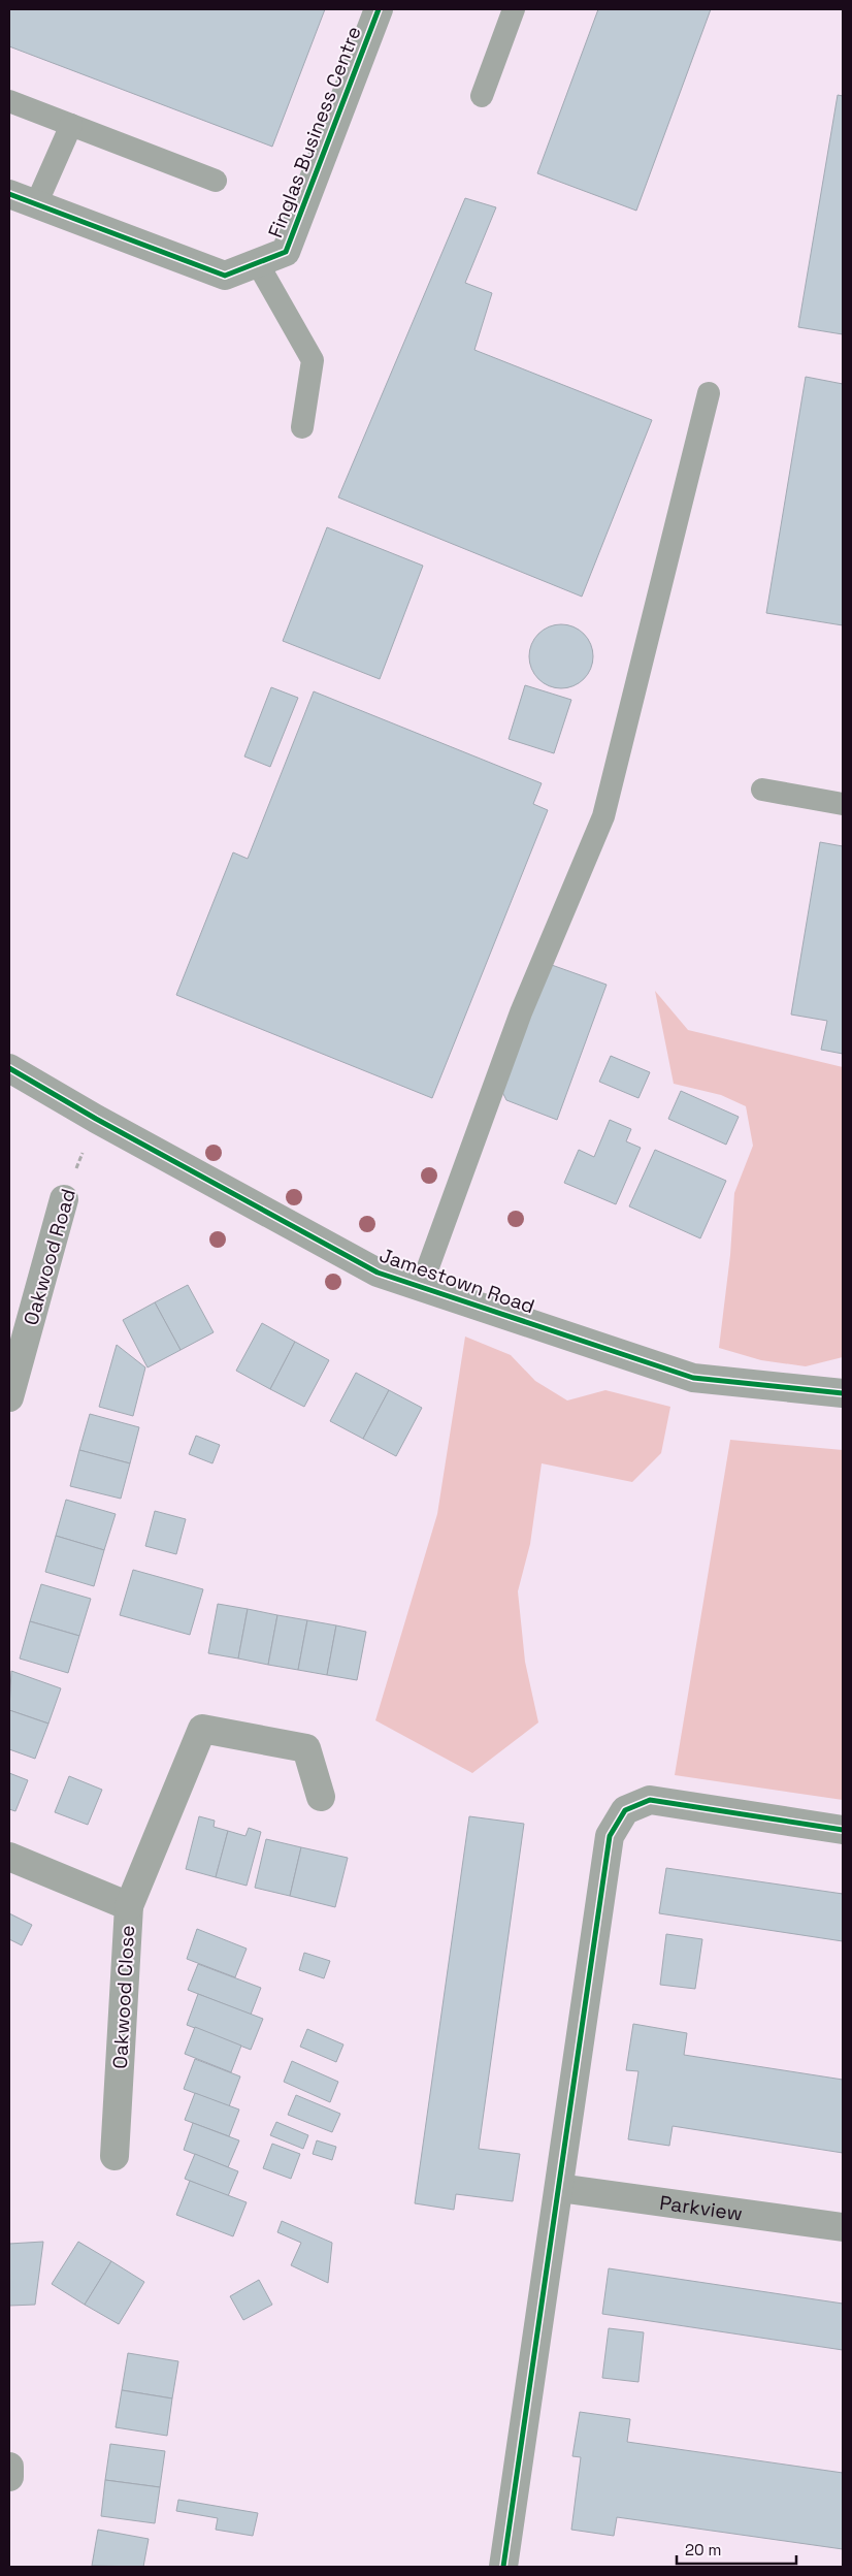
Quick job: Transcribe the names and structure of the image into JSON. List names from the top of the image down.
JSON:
{
  "streets": {
    "street": [
      "Finglas Business Centre",
      "Oakwood Road",
      "Jamestown Road",
      "Oakwood Close",
      "Parkview"
    ]
  },
  "crossings": [
    ["Oakwood Road", "Jamestown Road"]
  ],
  "scale_bar": "20 m"
}
